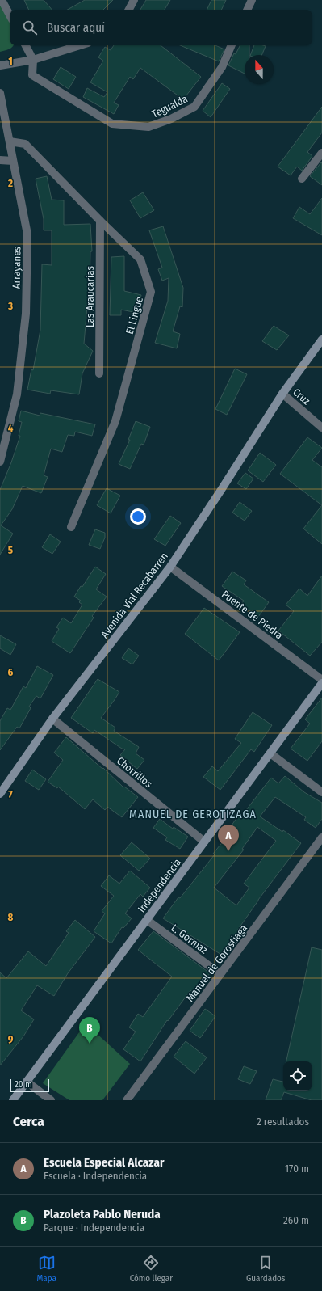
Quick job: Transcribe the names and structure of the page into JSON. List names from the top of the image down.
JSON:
{
  "streets": {
    "main road": ["Avenida Vial Recabarren", "Independencia"],
    "street": [
      "Tegualda",
      "Arrayanes",
      "Las Araucarias",
      "El Lingue",
      "Cruz",
      "Puente de Piedra",
      "Chorrillos",
      "L. Gormaz",
      "Manuel de Gorostiaga"
    ]
  },
  "crossings": [
    ["Arrayanes", "El Lingue"],
    ["Las Araucarias", "El Lingue"],
    ["Cruz", "Avenida Vial Recabarren"],
    ["Avenida Vial Recabarren", "Puente de Piedra"],
    ["Avenida Vial Recabarren", "Chorrillos"],
    ["Chorrillos", "Independencia"],
    ["Independencia", "L. Gormaz"],
    ["L. Gormaz", "Manuel de Gorostiaga"]
  ],
  "districts": ["MANUEL DE GEROTIZAGA"],
  "scale_bar": "20 m",
  "north": "top",
  "page": {
    "search": "Buscar aquí",
    "pins": ["A", "B"],
    "scale": "20 m",
    "heading": ["Cerca", "2 resultados"],
    "list": [
      {
        "mark": "A",
        "name": "Escuela Especial Alcazar",
        "note": "Escuela · Independencia",
        "value": "170 m"
      },
      {
        "mark": "B",
        "name": "Plazoleta Pablo Neruda",
        "note": "Parque · Independencia",
        "value": "260 m"
      }
    ],
    "nav": ["Mapa", "Cómo llegar", "Guardados"]
  },
  "grid": {
    "rows": [
      "1",
      "2",
      "3",
      "4",
      "5",
      "6",
      "7",
      "8",
      "9"
    ]
  }
}
